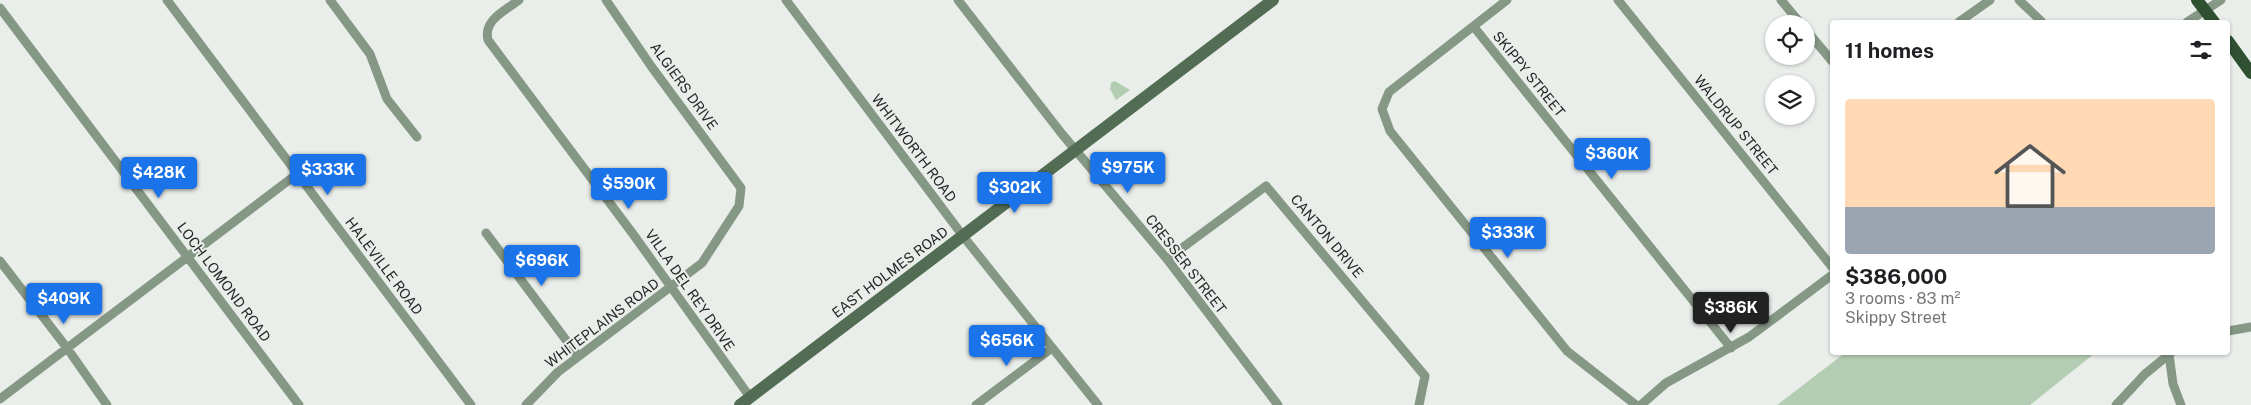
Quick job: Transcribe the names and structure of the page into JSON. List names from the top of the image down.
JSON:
{
  "streets": {
    "main road": ["EAST HOLMES ROAD"],
    "street": [
      "SKIPPY STREET",
      "ALGIERS DRIVE",
      "WALDRUP STREET",
      "WHITWORTH ROAD",
      "CANTON DRIVE",
      "CRESSER STREET",
      "HALEVILLE ROAD",
      "LOCH LOMOND ROAD",
      "VILLA DEL REY DRIVE",
      "WHITEPLAINS ROAD"
    ]
  },
  "crossings": [
    ["ALGIERS DRIVE", "WHITEPLAINS ROAD"],
    ["WHITWORTH ROAD", "EAST HOLMES ROAD"],
    ["CANTON DRIVE", "CRESSER STREET"],
    ["CRESSER STREET", "EAST HOLMES ROAD"],
    ["EAST HOLMES ROAD", "VILLA DEL REY DRIVE"],
    ["VILLA DEL REY DRIVE", "WHITEPLAINS ROAD"]
  ],
  "page": {
    "heading": "11 homes",
    "list": [
      {
        "name": "$386,000",
        "note": "3 rooms · 83 m² · Skippy Street"
      }
    ],
    "price": [
      "$360K",
      "$975K",
      "$333K",
      "$428K",
      "$590K",
      "$302K",
      "$333K",
      "$696K",
      "$409K",
      "$386K",
      "$656K"
    ]
  }
}
